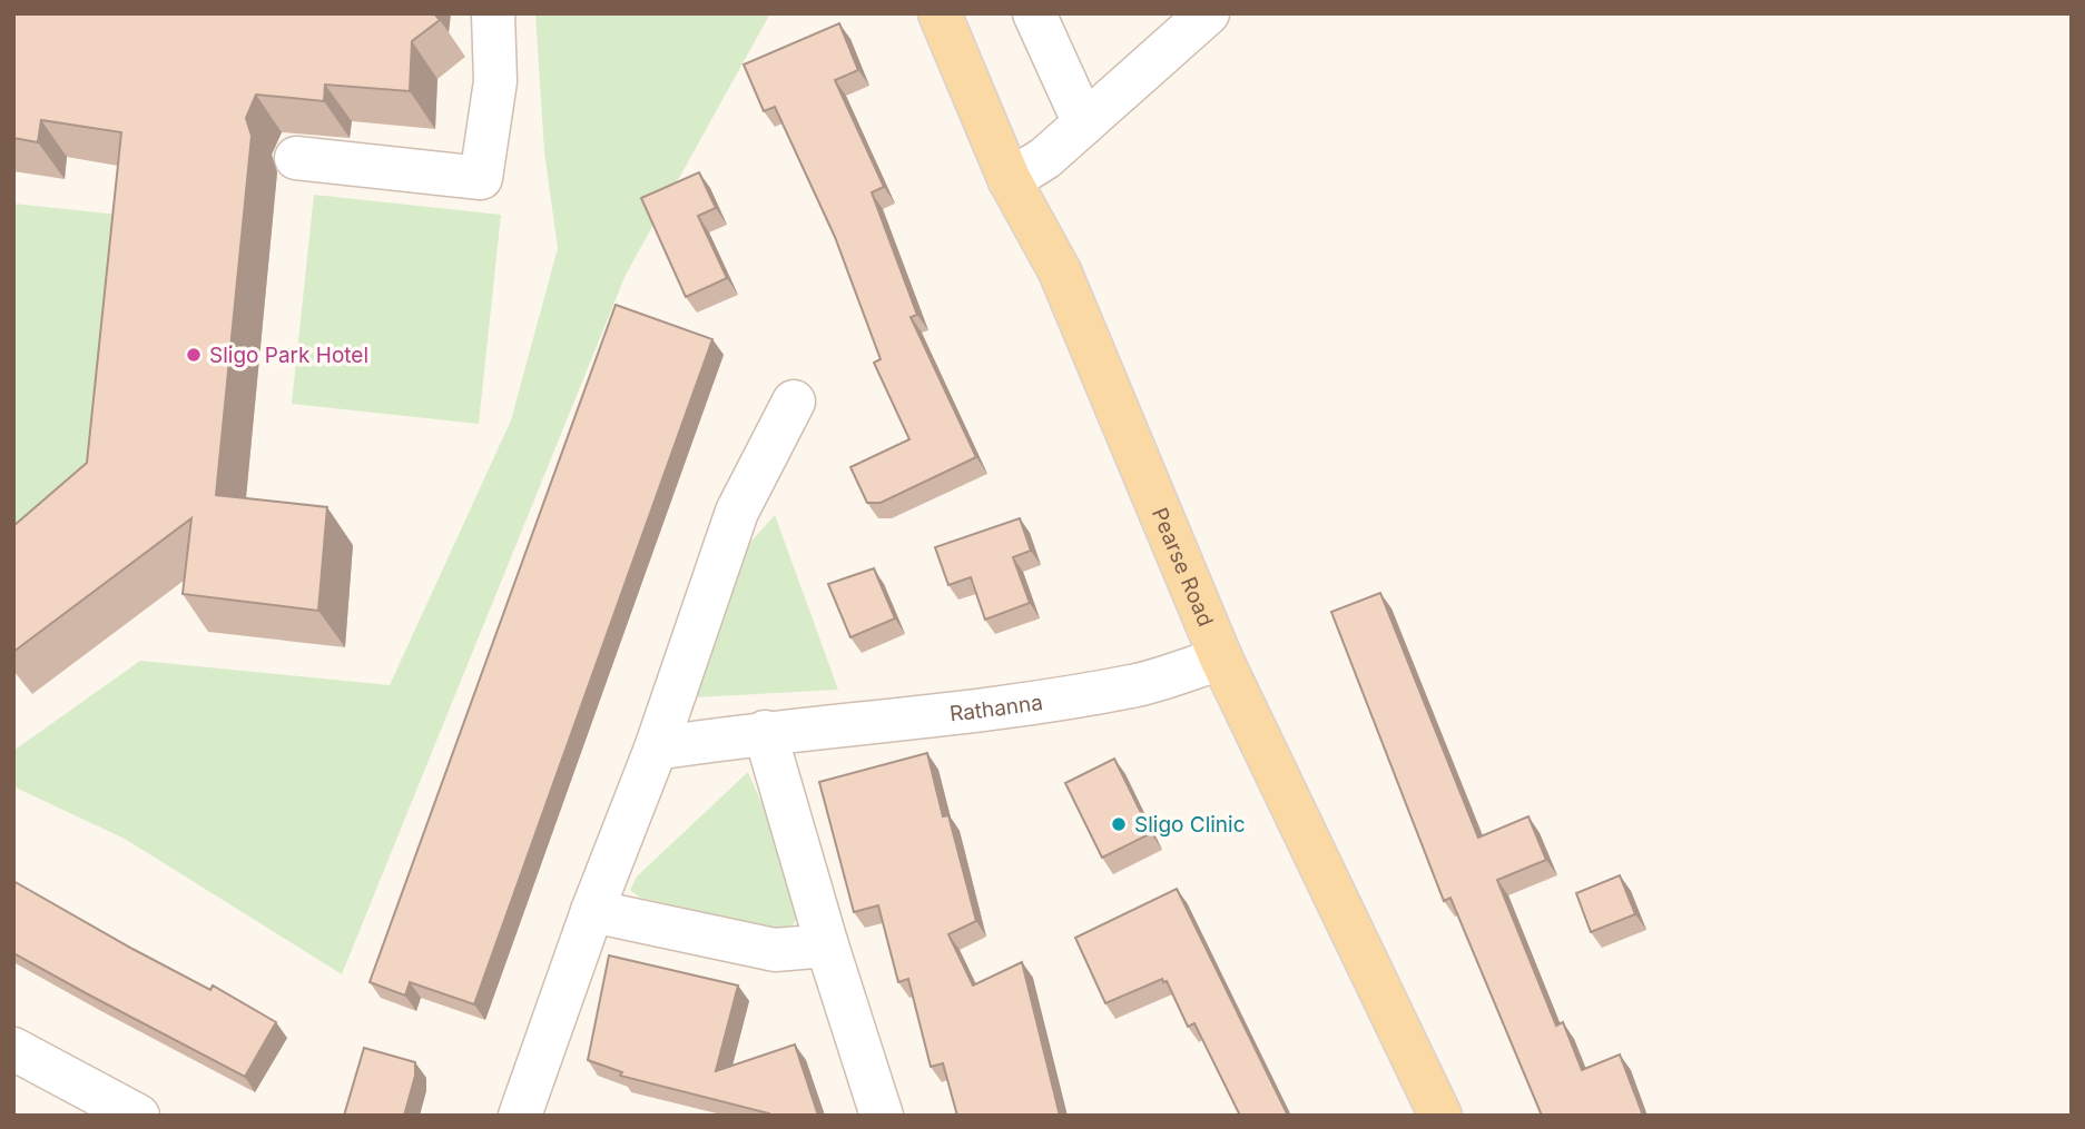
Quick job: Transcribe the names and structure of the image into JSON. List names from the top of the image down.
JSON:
{
  "streets": {
    "main road": ["Pearse Road"],
    "street": ["Rathanna"]
  },
  "crossings": [
    ["Pearse Road", "Rathanna"]
  ],
  "places": ["Sligo Park Hotel", "Sligo Clinic"]
}
